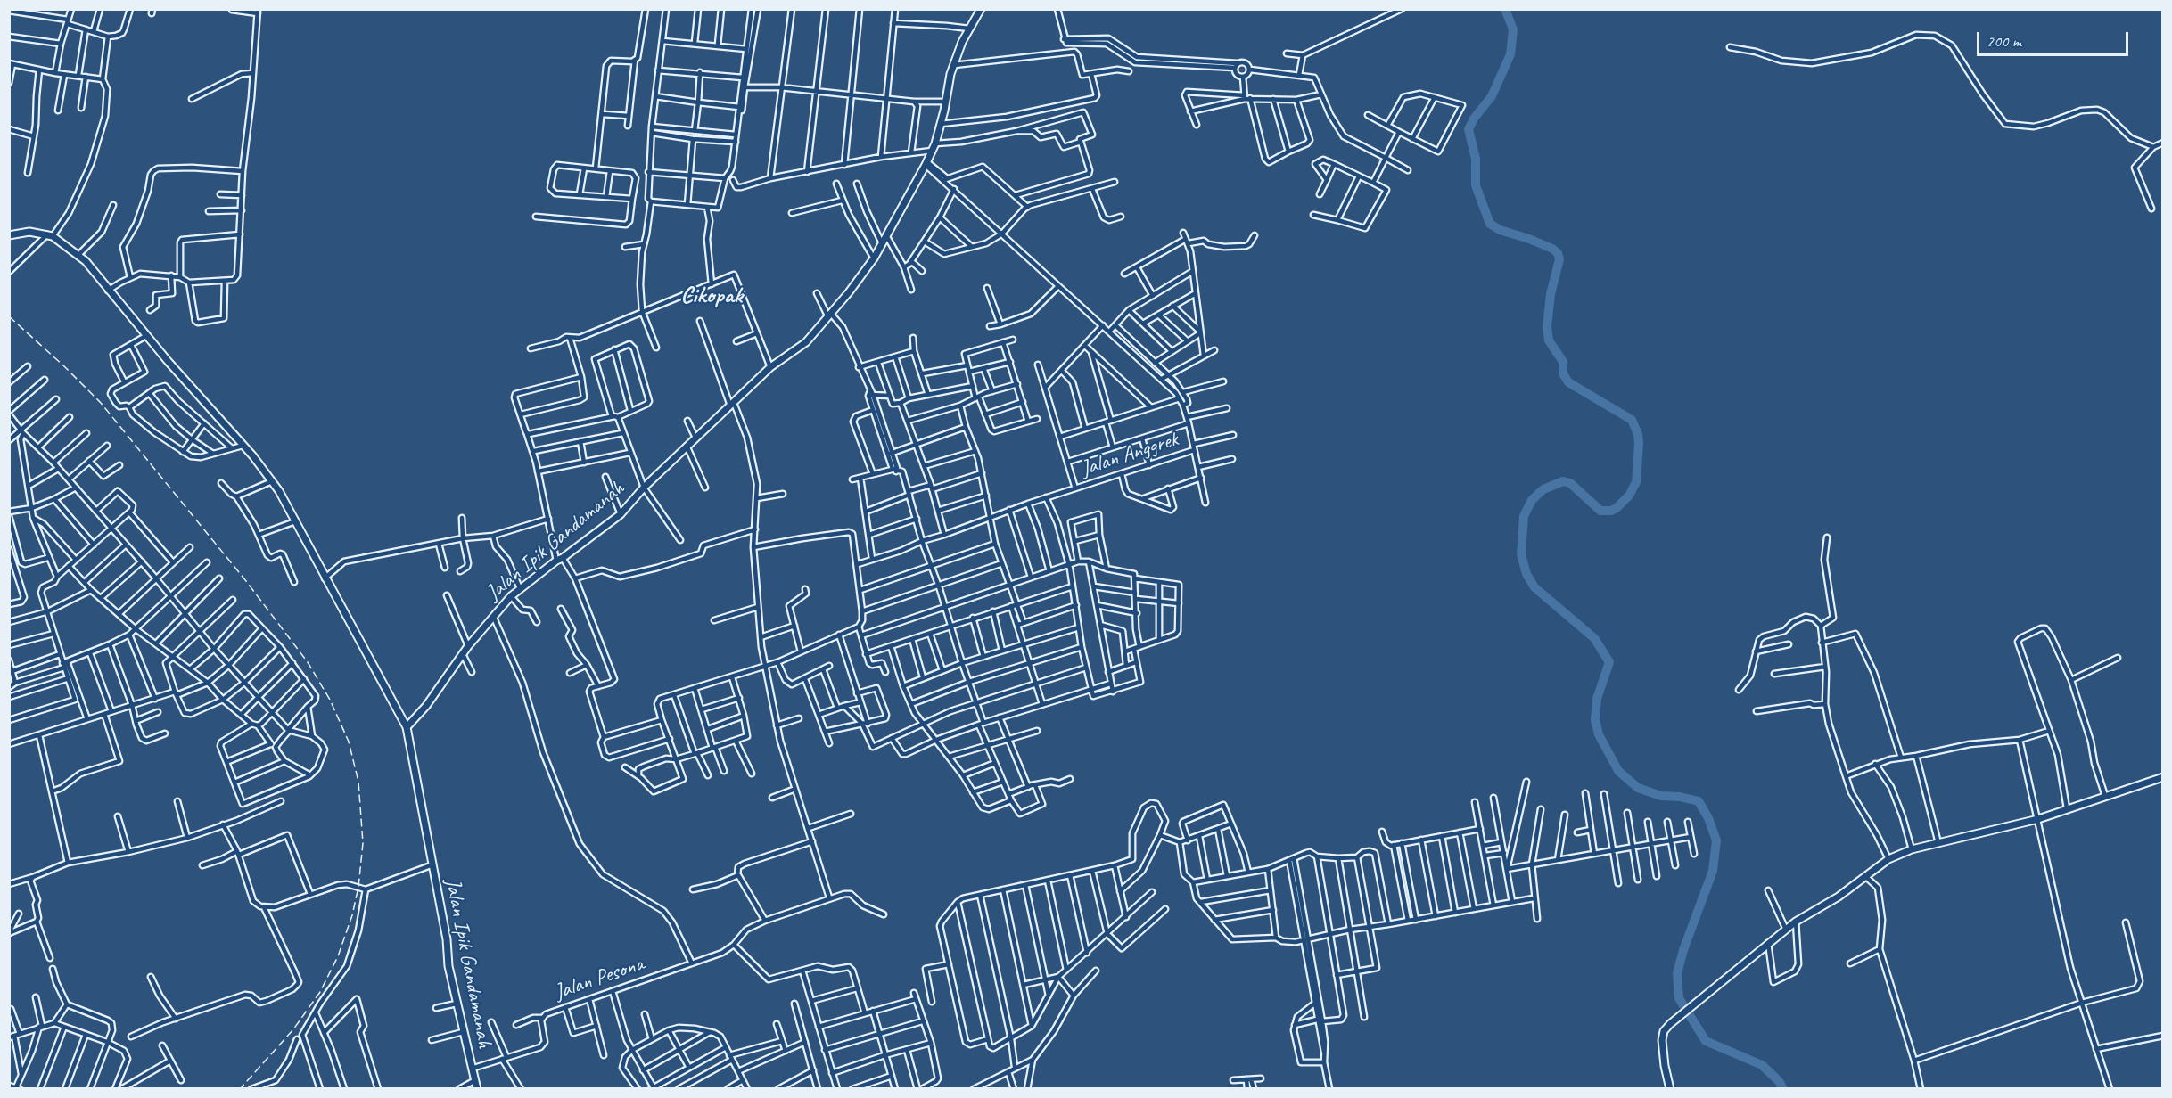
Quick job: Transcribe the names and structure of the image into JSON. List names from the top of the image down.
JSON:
{
  "streets": {
    "street": ["Jalan Anggrek", "Jalan Ipik Gandamanah", "Jalan Pesona"]
  },
  "crossings": [
    ["Jalan Ipik Gandamanah", "Jalan Pesona"]
  ],
  "districts": ["Cikopak"],
  "scale_bar": "200 m"
}
